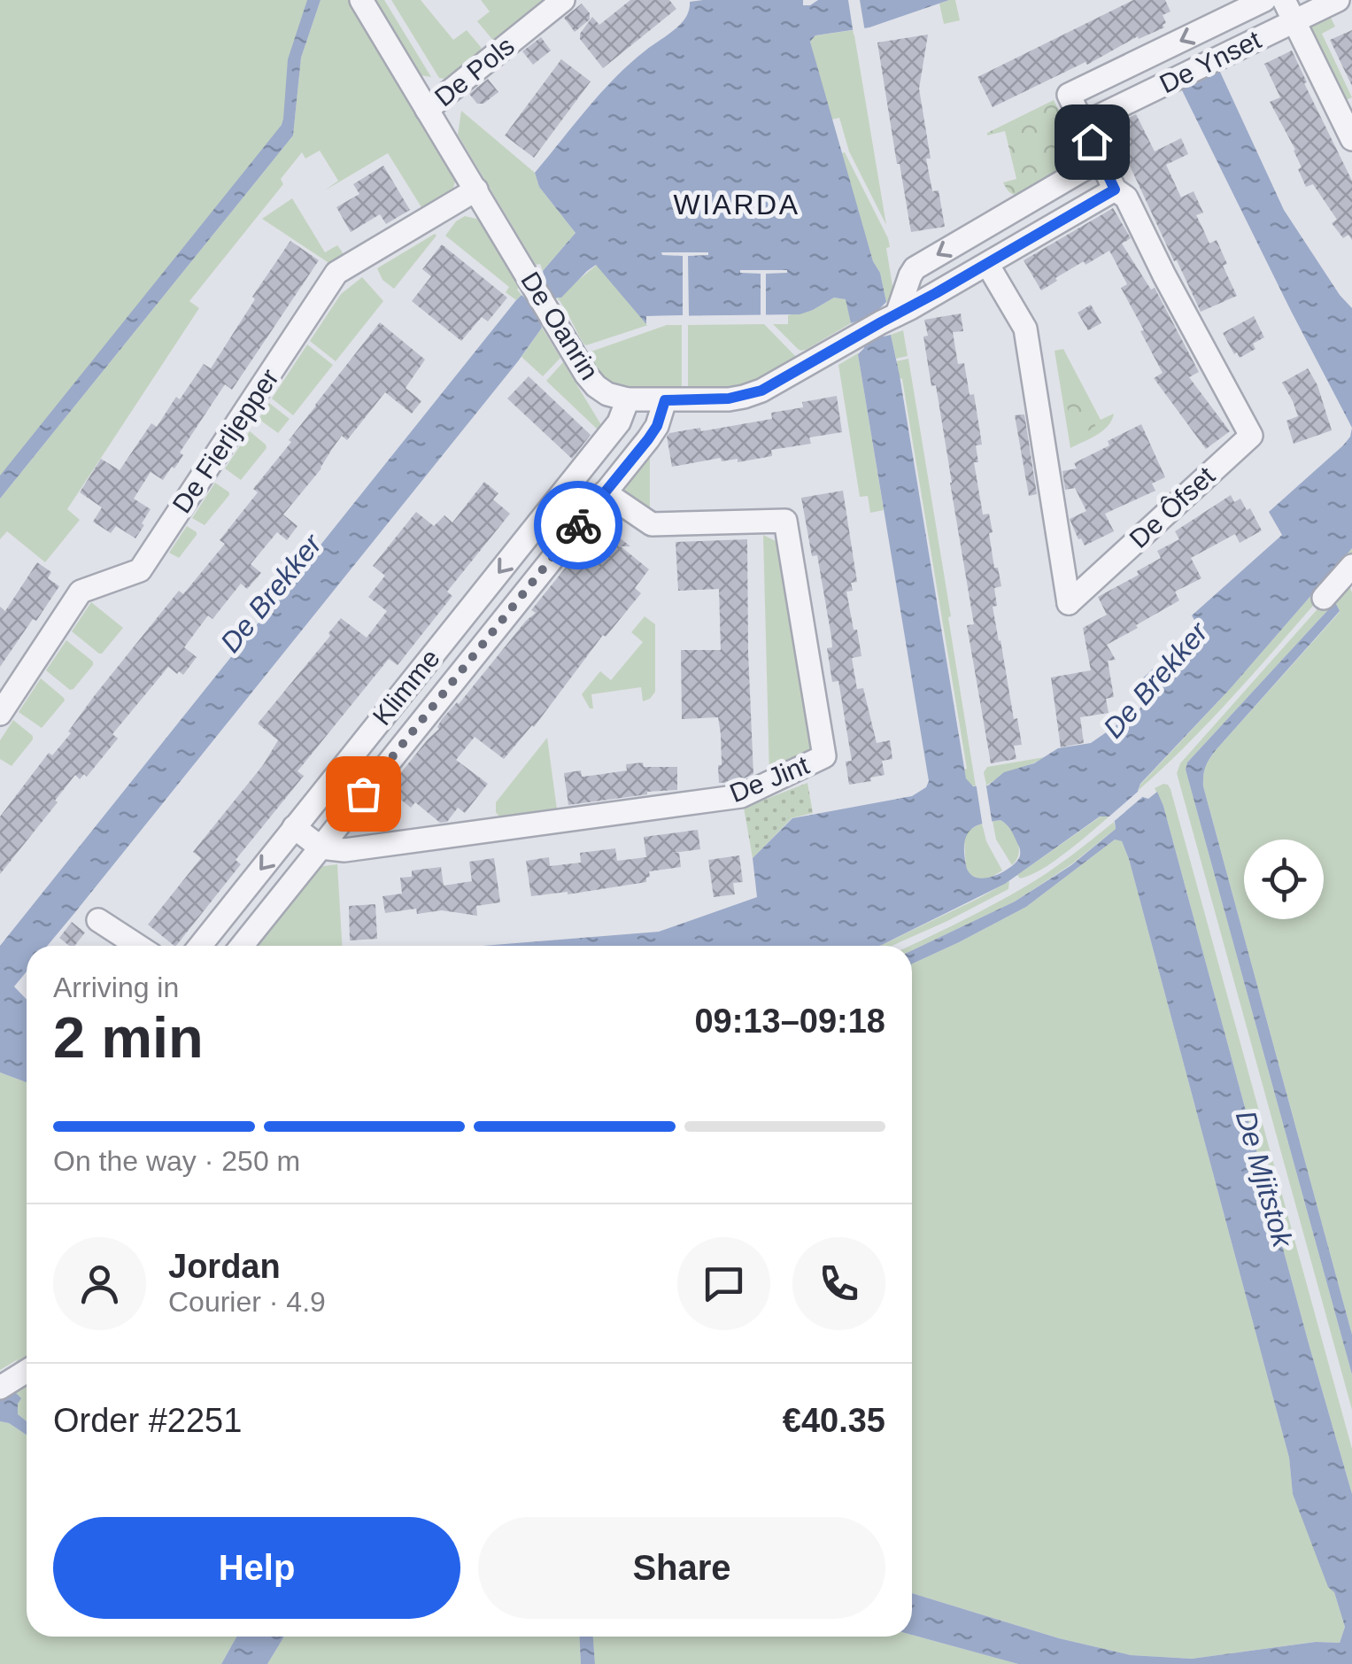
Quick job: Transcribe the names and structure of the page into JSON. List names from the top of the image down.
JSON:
{
  "streets": {
    "street": [
      "De Ynset",
      "De Pols",
      "De Oanrin",
      "De Fierljepper",
      "De Ôfset",
      "Klimme",
      "De Jint"
    ]
  },
  "crossings": [
    ["De Ynset", "De Ôfset"],
    ["De Pols", "De Oanrin"],
    ["De Oanrin", "De Fierljepper"],
    ["De Oanrin", "De Ôfset"],
    ["De Oanrin", "Klimme"],
    ["Klimme", "De Jint"]
  ],
  "districts": ["WIARDA"],
  "water": ["De Brekker", "De Mjitstok"],
  "page": {
    "heading": ["2 min", "Arriving in", "09:13–09:18"],
    "panel": [
      "Jordan",
      "Courier · 4.9",
      "Order #2251",
      "€40.35"
    ],
    "bar": "On the way · 250 m",
    "buttons": ["Help", "Share"]
  }
}
